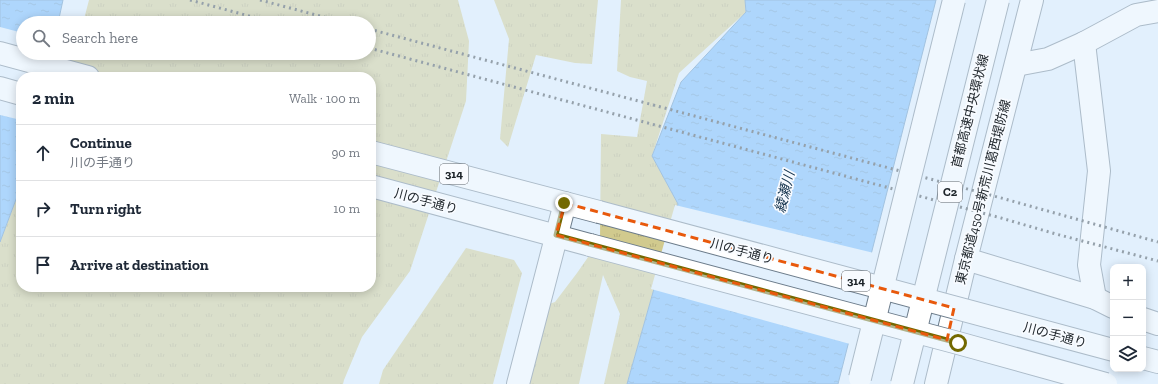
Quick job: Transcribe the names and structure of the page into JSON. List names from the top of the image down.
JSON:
{
  "streets": {
    "main road": [
      "首都高速中央環状線",
      "314",
      "C2",
      "東京都道450号新荒川葛西堤防線",
      "川の手通り"
    ]
  },
  "water": ["綾瀬川"],
  "page": {
    "search": "Search here",
    "heading": ["2 min", "Walk · 100 m"],
    "list": [
      ["Continue", "川の手通り", "90 m"],
      ["Turn right", "10 m"],
      "Arrive at destination"
    ],
    "map_buttons": ["+", "−"]
  }
}
